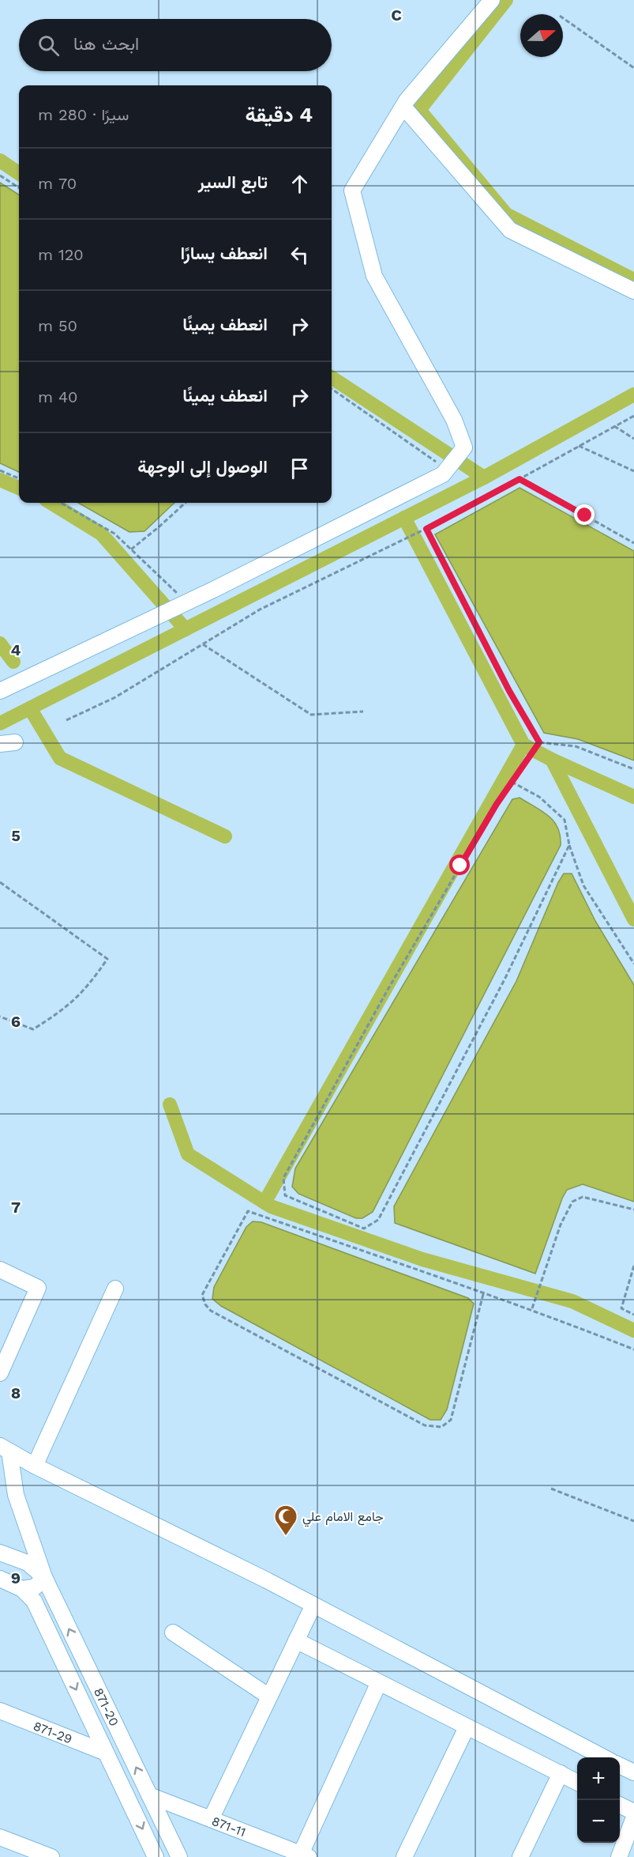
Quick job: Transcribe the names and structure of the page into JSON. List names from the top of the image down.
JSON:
{
  "streets": {
    "street": ["871-20", "871-29", "871-11"]
  },
  "crossings": [
    ["871-20", "871-29"],
    ["871-20", "871-11"]
  ],
  "places": {
    "mosque": ["جامع اﻻمام علي"]
  },
  "north": "right",
  "page": {
    "search": "ابحث هنا",
    "heading": ["4 دقيقة", "سيرًا · 280 m"],
    "list": [
      ["تابع السير", "70 m"],
      ["انعطف يسارًا", "120 m"],
      ["انعطف يمينًا", "50 m"],
      ["انعطف يمينًا", "40 m"],
      "الوصول إلى الوجهة"
    ],
    "map_buttons": ["+", "−"]
  },
  "grid": {
    "columns": ["C"],
    "rows": [
      "4",
      "5",
      "6",
      "7",
      "8",
      "9"
    ]
  }
}
